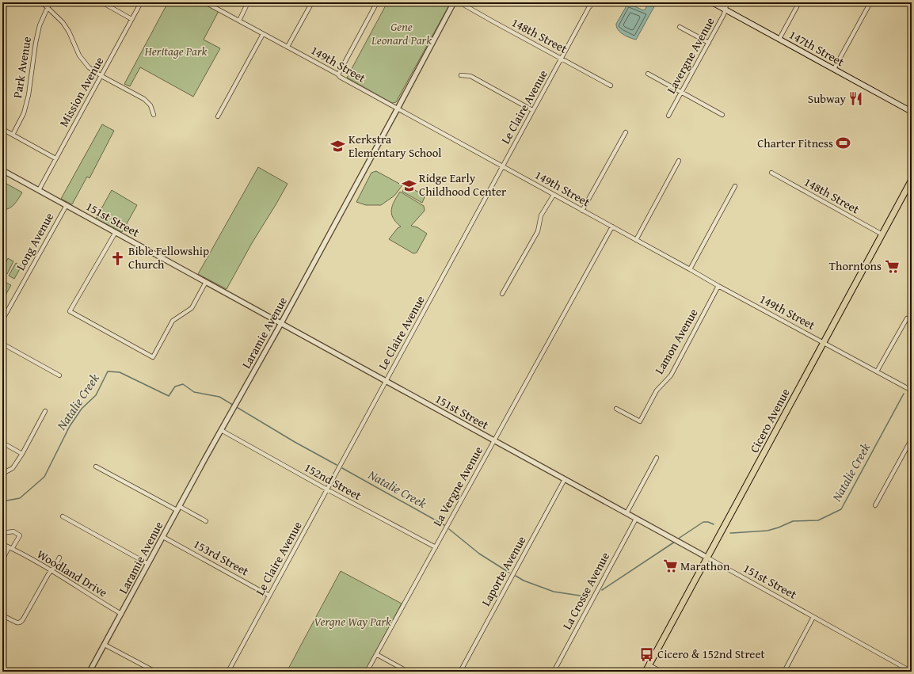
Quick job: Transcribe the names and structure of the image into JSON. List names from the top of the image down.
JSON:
{
  "streets": {
    "main road": ["147th Street", "Cicero Avenue"],
    "street": [
      "148th Street",
      "Lavergne Avenue",
      "149th Street",
      "Park Avenue",
      "Mission Avenue",
      "Le Claire Avenue",
      "151st Street",
      "Long Avenue",
      "Laramie Avenue",
      "Lamon Avenue",
      "152nd Street",
      "La Vergne Avenue",
      "153rd Street",
      "Laporte Avenue",
      "Woodland Drive",
      "La Crosse Avenue"
    ]
  },
  "crossings": [
    ["148th Street", "Le Claire Avenue"],
    ["148th Street", "Cicero Avenue"],
    ["147th Street", "Lavergne Avenue"],
    ["149th Street", "Le Claire Avenue"],
    ["149th Street", "Laramie Avenue"],
    ["149th Street", "Lamon Avenue"],
    ["149th Street", "Cicero Avenue"],
    ["149th Street", "La Vergne Avenue"],
    ["Mission Avenue", "151st Street"],
    ["Le Claire Avenue", "151st Street"],
    ["Le Claire Avenue", "152nd Street"],
    ["Le Claire Avenue", "153rd Street"],
    ["151st Street", "Long Avenue"],
    ["151st Street", "Laramie Avenue"],
    ["151st Street", "Cicero Avenue"],
    ["151st Street", "La Vergne Avenue"],
    ["151st Street", "Laporte Avenue"],
    ["151st Street", "La Crosse Avenue"],
    ["Laramie Avenue", "152nd Street"],
    ["Laramie Avenue", "153rd Street"],
    ["Laramie Avenue", "Woodland Drive"],
    ["152nd Street", "La Vergne Avenue"]
  ],
  "water": ["Natalie Creek"],
  "parks": ["Gene Leonard Park", "Heritage Park", "Vergne Way Park"],
  "places": {
    "restaurant": ["Subway"],
    "sports": ["Charter Fitness"],
    "school or university": ["Kerkstra Elementary School", "Ridge Early Childhood Center"],
    "church": ["Bible Fellowship Church"],
    "supermarket": ["Thorntons", "Marathon"],
    "bus stop": ["Cicero & 152nd Street"]
  }
}
